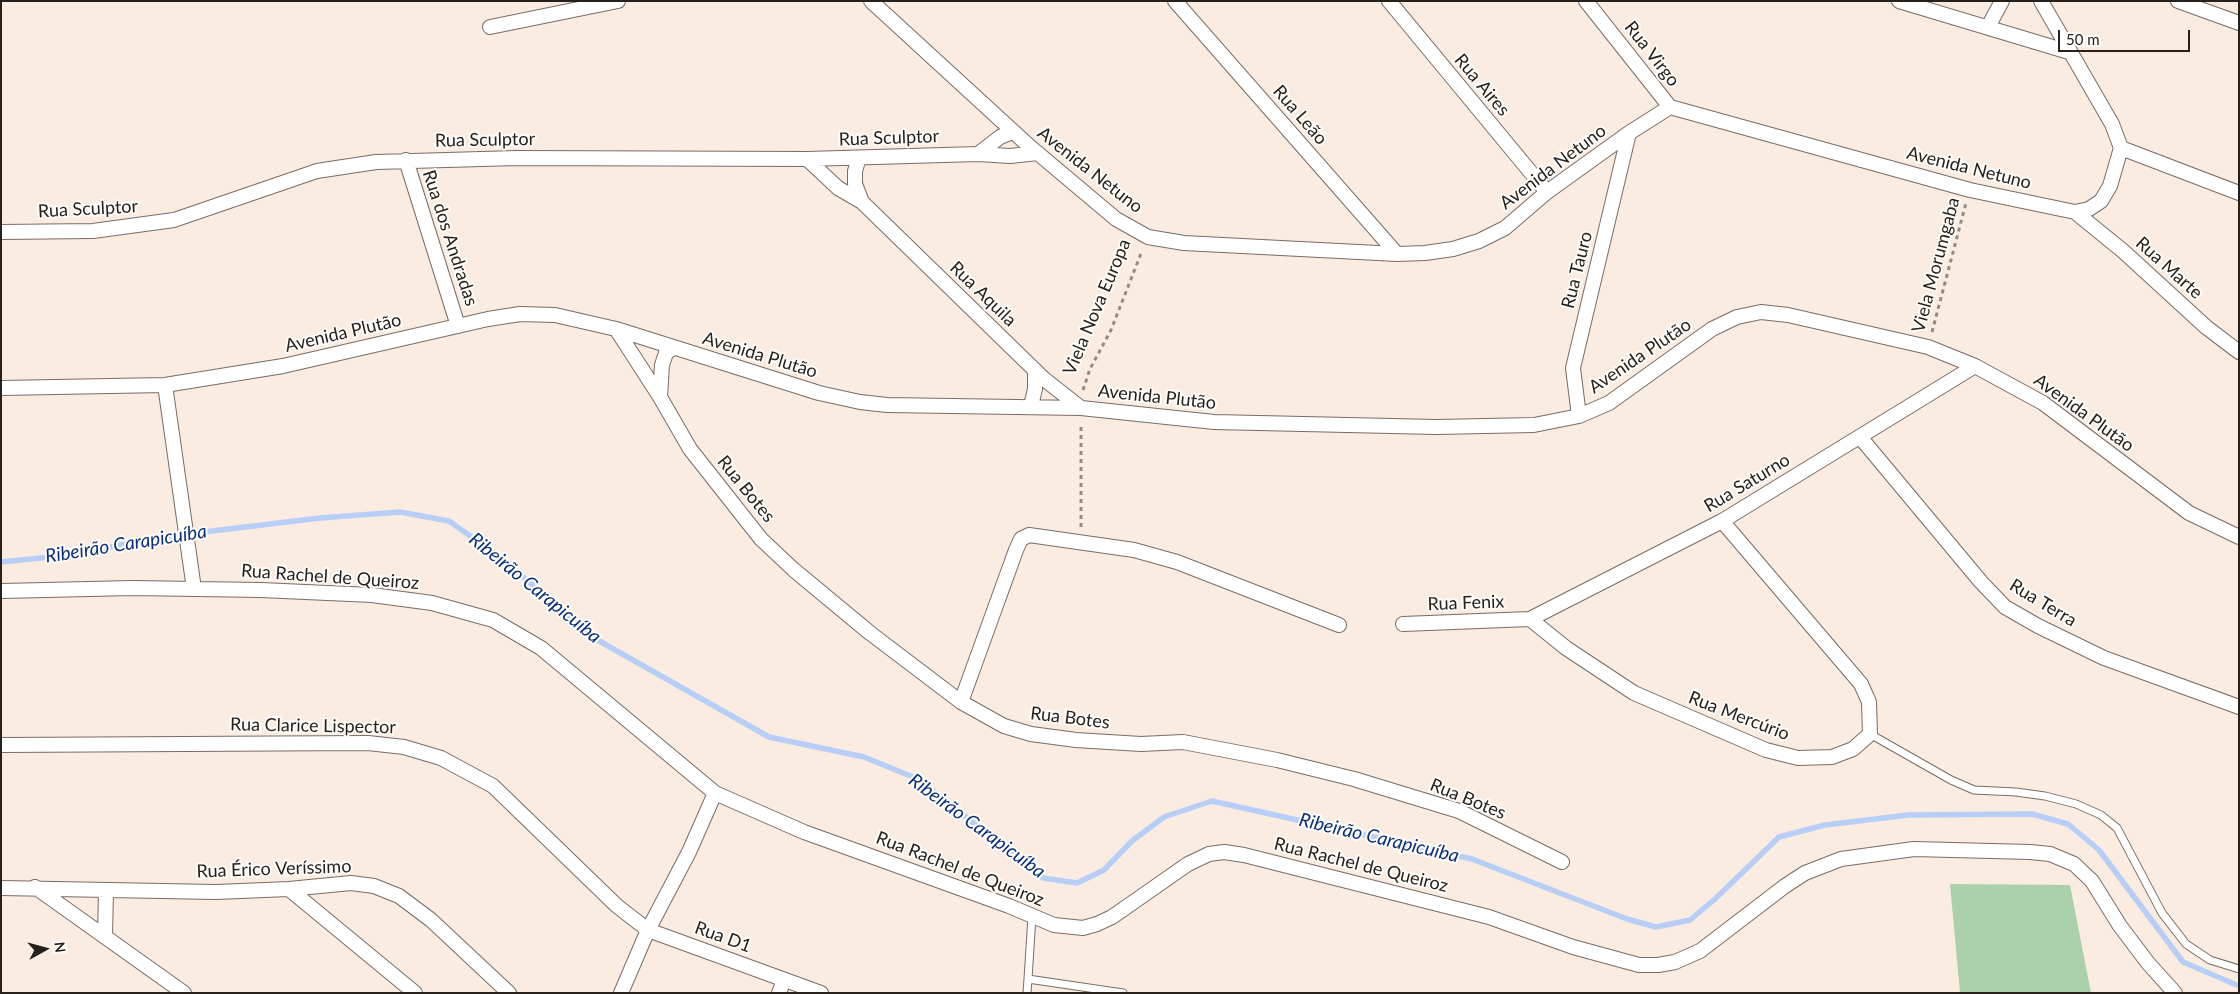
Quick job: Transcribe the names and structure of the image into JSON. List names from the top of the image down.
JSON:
{
  "streets": {
    "street": [
      "Rua Virgo",
      "Rua Aires",
      "Rua Leão",
      "Rua Sculptor",
      "Avenida Netuno",
      "Rua dos Andradas",
      "Rua Marte",
      "Rua Tauro",
      "Rua Aquila",
      "Avenida Plutão",
      "Rua Saturno",
      "Rua Botes",
      "Rua Rachel de Queiroz",
      "Rua Fenix",
      "Rua Terra",
      "Rua Mercúrio",
      "Rua Clarice Lispector",
      "Rua Érico Veríssimo",
      "Rua D1"
    ],
    "path": ["Viela Morumgaba", "Viela Nova Europa"]
  },
  "crossings": [
    ["Rua Virgo", "Avenida Netuno"],
    ["Rua Aires", "Avenida Netuno"],
    ["Rua Leão", "Avenida Netuno"],
    ["Rua Sculptor", "Avenida Netuno"],
    ["Rua Sculptor", "Rua dos Andradas"],
    ["Rua Sculptor", "Rua Aquila"],
    ["Avenida Netuno", "Viela Morumgaba"],
    ["Avenida Netuno", "Rua Marte"],
    ["Avenida Netuno", "Rua Tauro"],
    ["Avenida Netuno", "Viela Nova Europa"],
    ["Rua dos Andradas", "Avenida Plutão"],
    ["Viela Morumgaba", "Avenida Plutão"],
    ["Rua Tauro", "Avenida Plutão"],
    ["Rua Aquila", "Viela Nova Europa"],
    ["Rua Aquila", "Avenida Plutão"],
    ["Viela Nova Europa", "Avenida Plutão"],
    ["Avenida Plutão", "Rua Saturno"],
    ["Avenida Plutão", "Rua Botes"],
    ["Rua Saturno", "Rua Fenix"],
    ["Rua Saturno", "Rua Terra"],
    ["Rua Saturno", "Rua Mercúrio"],
    ["Rua Fenix", "Rua Mercúrio"],
    ["Rua Clarice Lispector", "Rua D1"]
  ],
  "water": ["Ribeirão Carapicuíba"],
  "scale_bar": "50 m",
  "north": "right"
}
